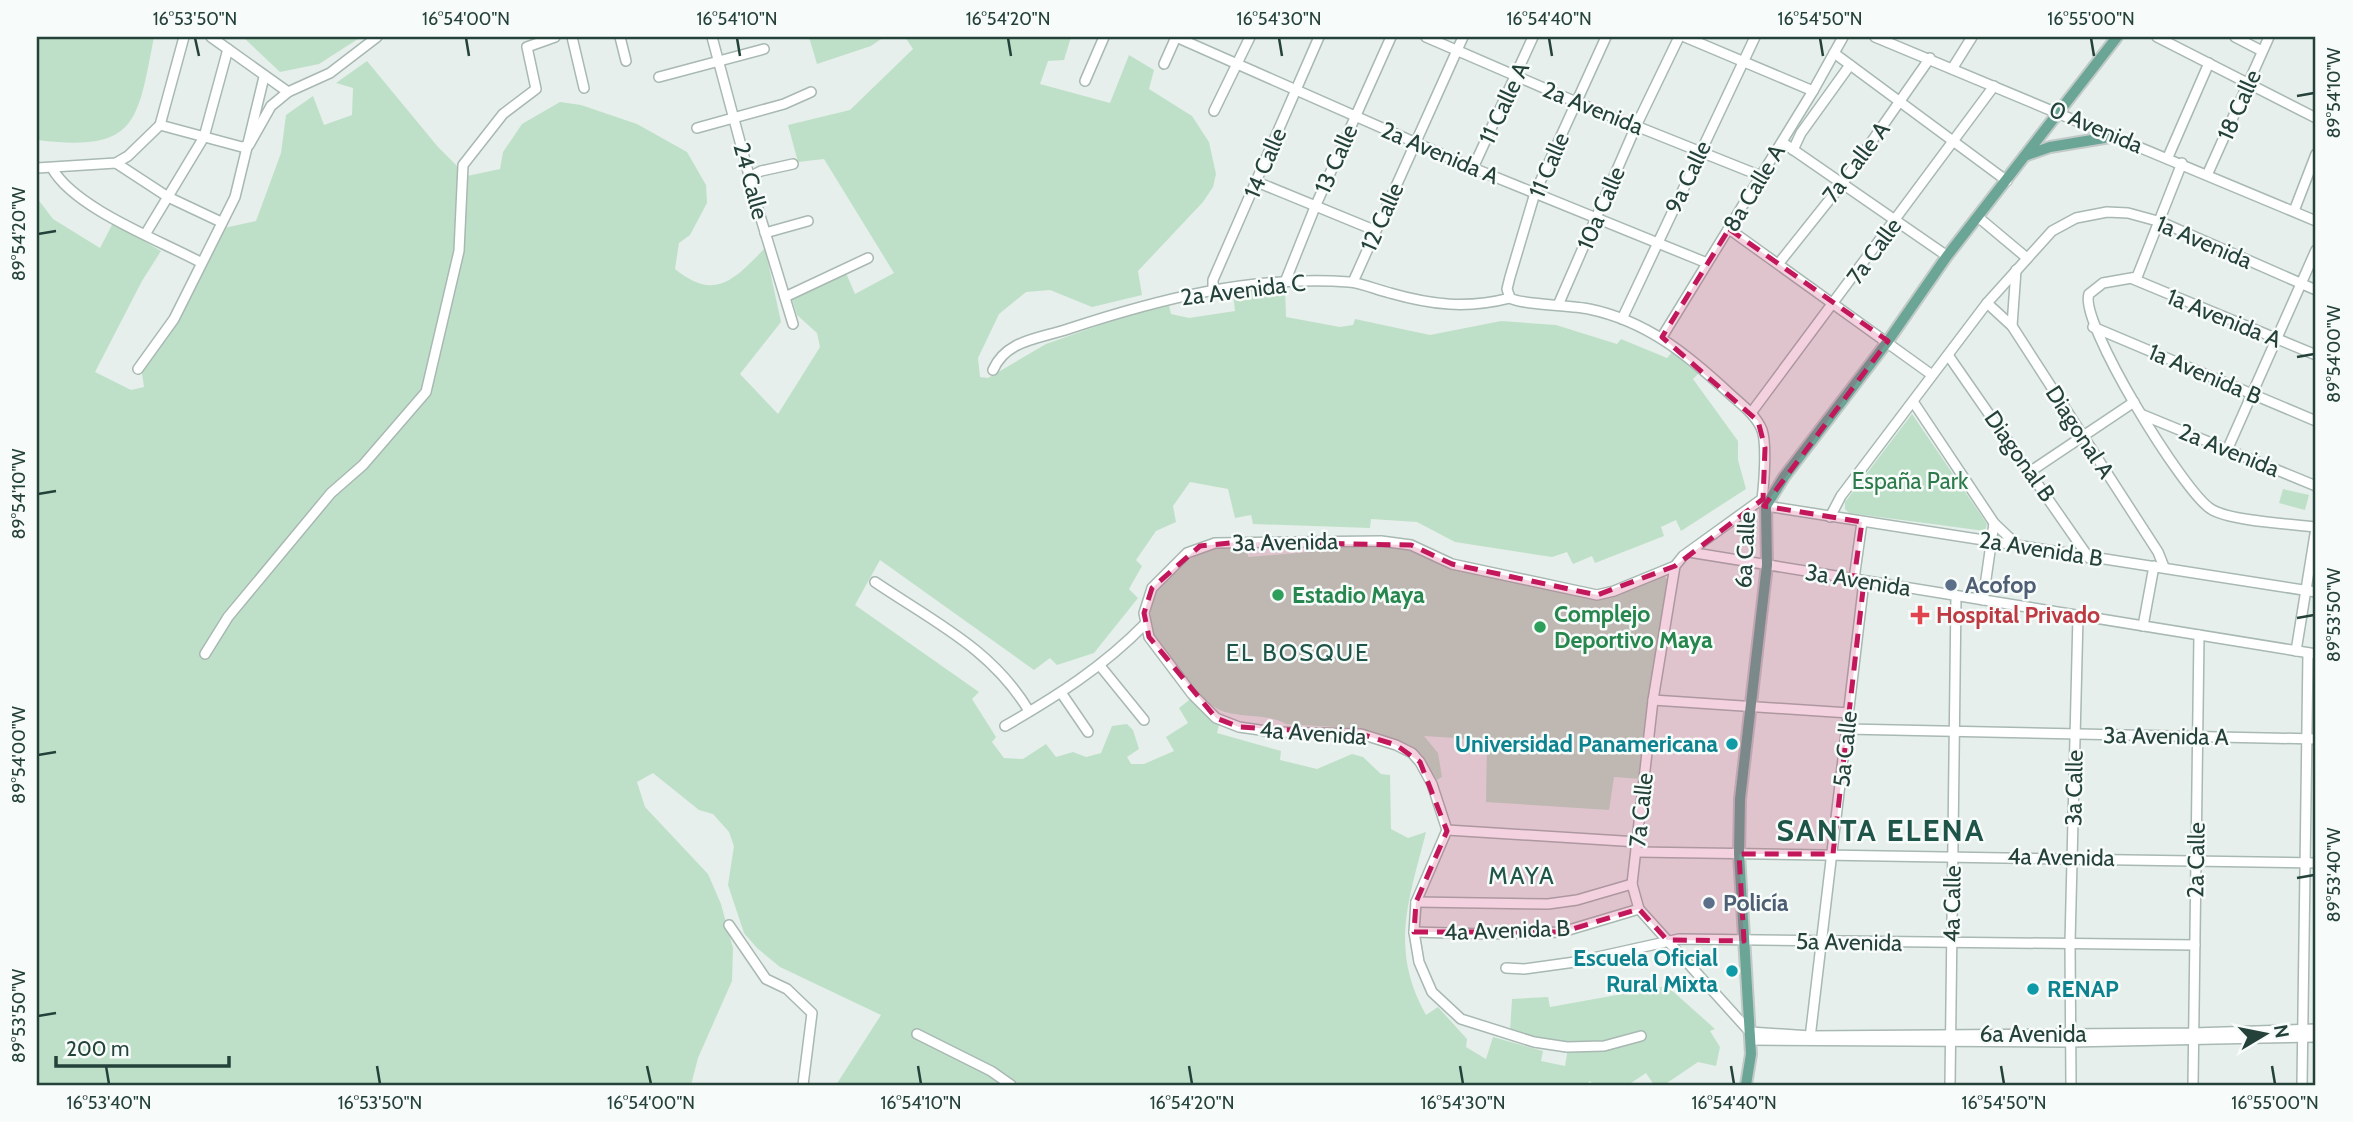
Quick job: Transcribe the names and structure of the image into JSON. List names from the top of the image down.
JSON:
{
  "streets": {
    "main road": ["6a Calle"],
    "street": [
      "11 Calle A",
      "18 Calle",
      "2a Avenida",
      "0 Avenida",
      "2a Avenida A",
      "13 Calle",
      "7a Calle A",
      "14 Calle",
      "11 Calle",
      "9a Calle",
      "24 Calle",
      "8a Calle A",
      "10a Calle",
      "12 Calle",
      "1a Avenida",
      "7a Calle",
      "2a Avenida C",
      "1a Avenida A",
      "1a Avenida B",
      "Diagonal A",
      "Diagonal B",
      "3a Avenida",
      "2a Avenida B",
      "4a Avenida",
      "3a Avenida A",
      "5a Calle",
      "3a Calle",
      "2a Calle",
      "4a Calle",
      "4a Avenida B",
      "5a Avenida",
      "6a Avenida"
    ]
  },
  "crossings": [
    ["11 Calle A", "2a Avenida"],
    ["11 Calle A", "2a Avenida A"],
    ["18 Calle", "0 Avenida"],
    ["2a Avenida", "11 Calle"],
    ["2a Avenida", "9a Calle"],
    ["2a Avenida", "8a Calle A"],
    ["2a Avenida", "10a Calle"],
    ["2a Avenida", "12 Calle"],
    ["0 Avenida", "7a Calle A"],
    ["0 Avenida", "7a Calle"],
    ["0 Avenida", "6a Calle"],
    ["2a Avenida A", "13 Calle"],
    ["2a Avenida A", "14 Calle"],
    ["2a Avenida A", "11 Calle"],
    ["2a Avenida A", "9a Calle"],
    ["2a Avenida A", "8a Calle A"],
    ["2a Avenida A", "10a Calle"],
    ["2a Avenida A", "12 Calle"],
    ["13 Calle", "2a Avenida C"],
    ["14 Calle", "2a Avenida C"],
    ["11 Calle", "2a Avenida C"],
    ["9a Calle", "2a Avenida C"],
    ["8a Calle A", "2a Avenida C"],
    ["10a Calle", "2a Avenida C"],
    ["12 Calle", "2a Avenida C"],
    ["7a Calle", "2a Avenida C"],
    ["7a Calle", "3a Avenida"],
    ["7a Calle", "6a Calle"],
    ["7a Calle", "4a Avenida"],
    ["7a Calle", "4a Avenida B"],
    ["7a Calle", "5a Avenida"],
    ["7a Calle", "6a Avenida"],
    ["Diagonal A", "2a Avenida B"],
    ["Diagonal B", "2a Avenida B"],
    ["3a Avenida", "6a Calle"],
    ["3a Avenida", "4a Avenida"],
    ["3a Avenida", "5a Calle"],
    ["3a Avenida", "3a Calle"],
    ["3a Avenida", "2a Calle"],
    ["3a Avenida", "4a Calle"],
    ["2a Avenida B", "6a Calle"],
    ["2a Avenida B", "5a Calle"],
    ["6a Calle", "4a Avenida"],
    ["6a Calle", "5a Avenida"],
    ["6a Calle", "6a Avenida"],
    ["4a Avenida", "5a Calle"],
    ["4a Avenida", "3a Calle"],
    ["4a Avenida", "2a Calle"],
    ["4a Avenida", "4a Calle"],
    ["3a Avenida A", "5a Calle"],
    ["3a Avenida A", "3a Calle"],
    ["3a Avenida A", "2a Calle"],
    ["3a Avenida A", "4a Calle"],
    ["5a Calle", "5a Avenida"],
    ["5a Calle", "6a Avenida"],
    ["3a Calle", "5a Avenida"],
    ["3a Calle", "6a Avenida"],
    ["2a Calle", "5a Avenida"],
    ["2a Calle", "6a Avenida"],
    ["4a Calle", "5a Avenida"],
    ["4a Calle", "6a Avenida"]
  ],
  "districts": ["EL BOSQUE", "SANTA ELENA", "MAYA"],
  "parks": ["España Park"],
  "places": {
    "other": [
      "Acofop",
      "Estadio Maya",
      "Complejo Deportivo Maya",
      "Universidad Panamericana",
      "Policía",
      "Escuela Oficial Rural Mixta",
      "RENAP"
    ],
    "health": ["Hospital Privado"]
  },
  "scale_bar": "200 m",
  "north": "right",
  "coordinates": [
    "16°53'50\"N",
    "16°54'00\"N",
    "16°54'10\"N",
    "16°54'20\"N",
    "16°54'30\"N",
    "16°54'40\"N",
    "16°54'50\"N",
    "16°55'00\"N",
    "89°54'10\"W",
    "89°54'20\"W",
    "89°54'00\"W",
    "89°53'50\"W",
    "89°53'40\"W",
    "16°53'40\"N"
  ]
}
